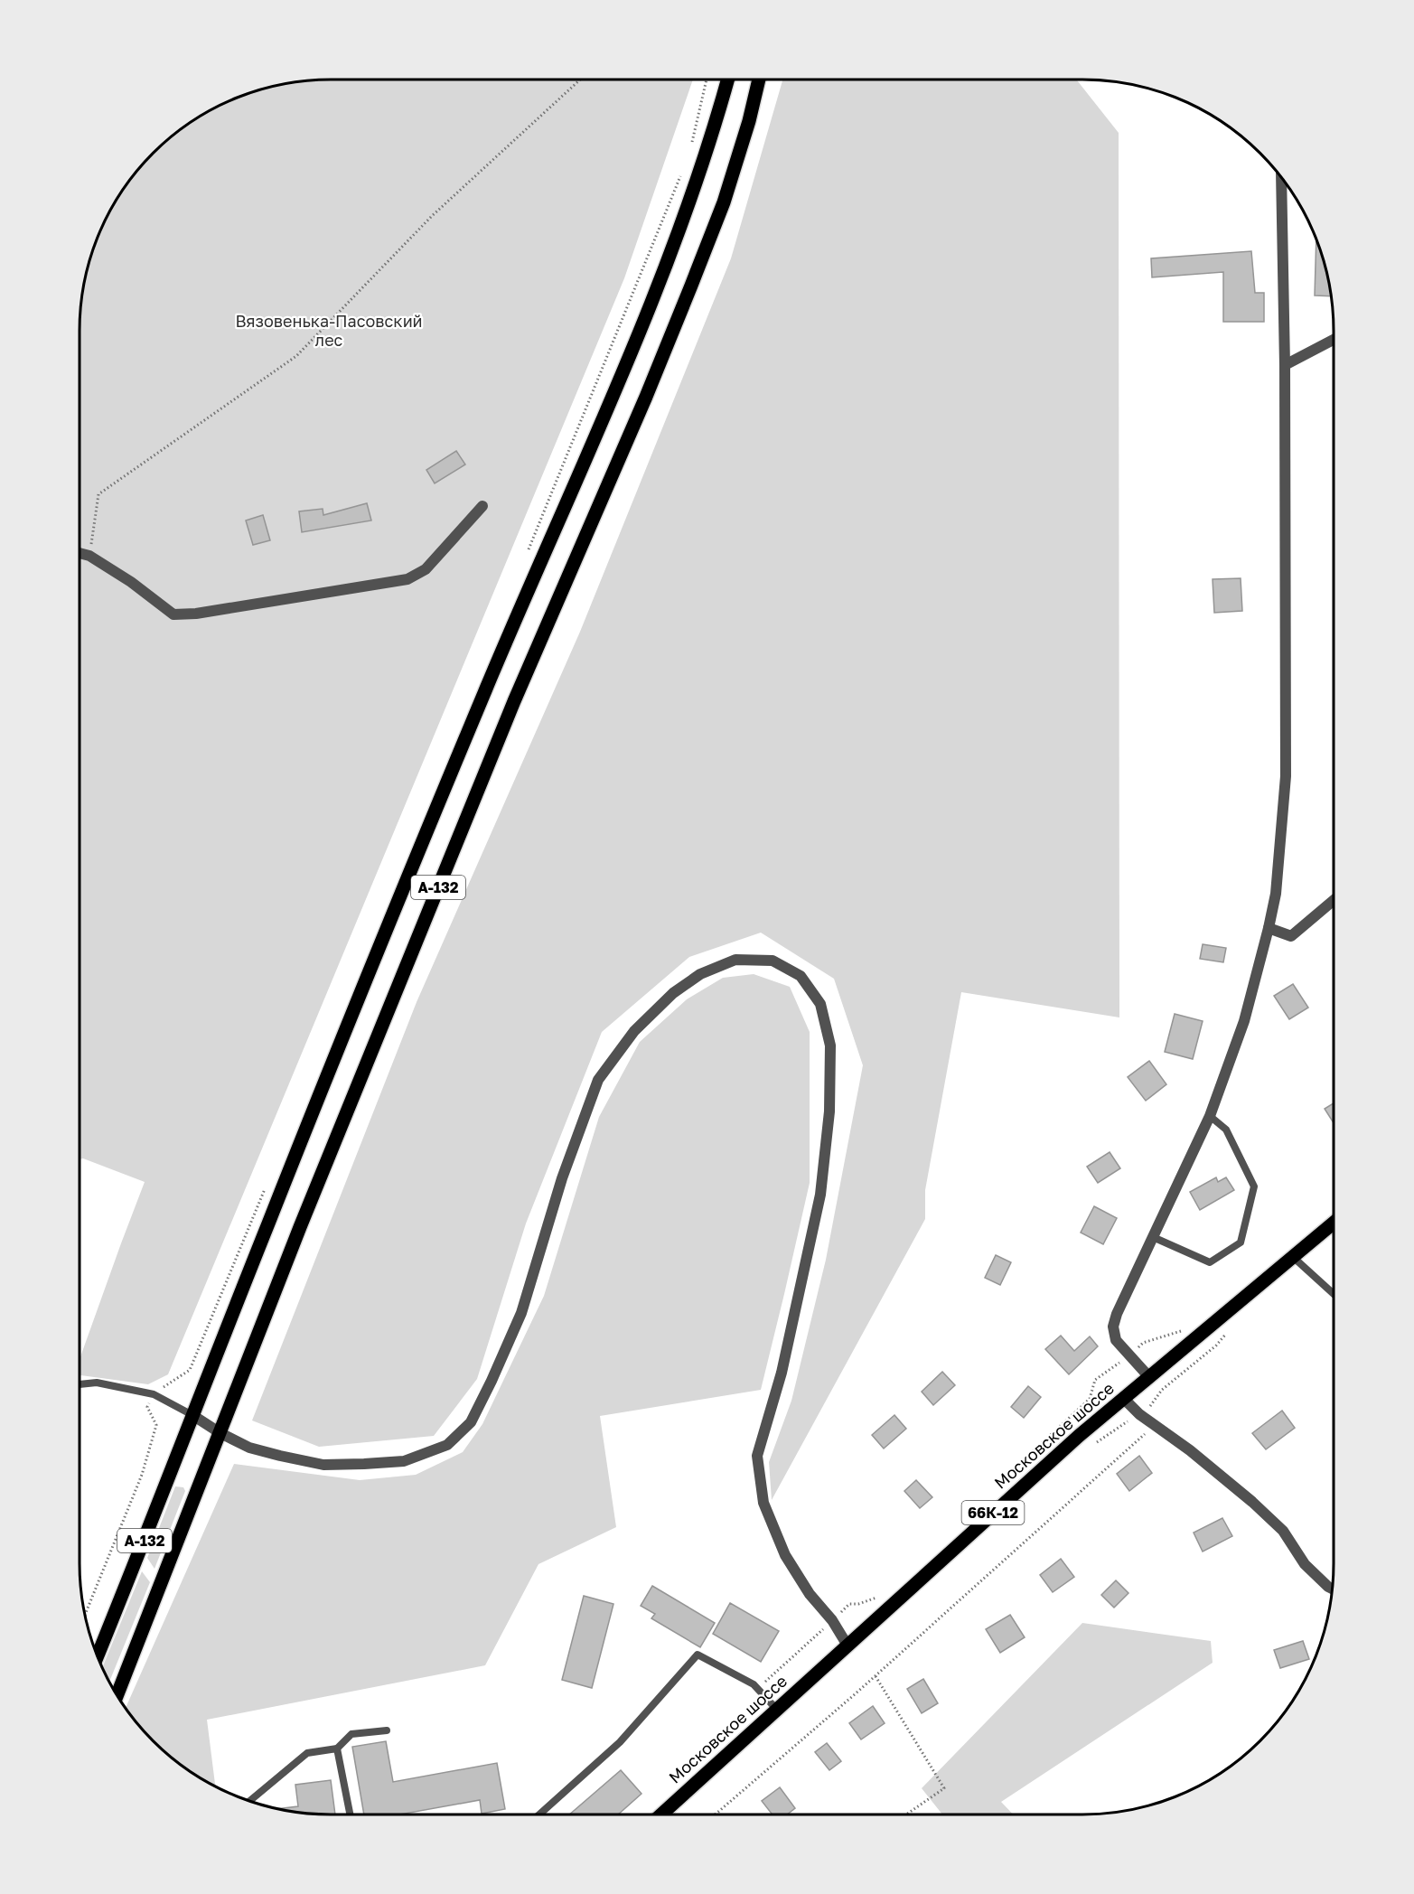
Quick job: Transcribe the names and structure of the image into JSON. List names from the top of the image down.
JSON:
{
  "streets": {
    "main road": ["А-132", "Московское шоссе", "66К-12"]
  },
  "parks": ["Вязовенька-Пасовский лес"]
}
